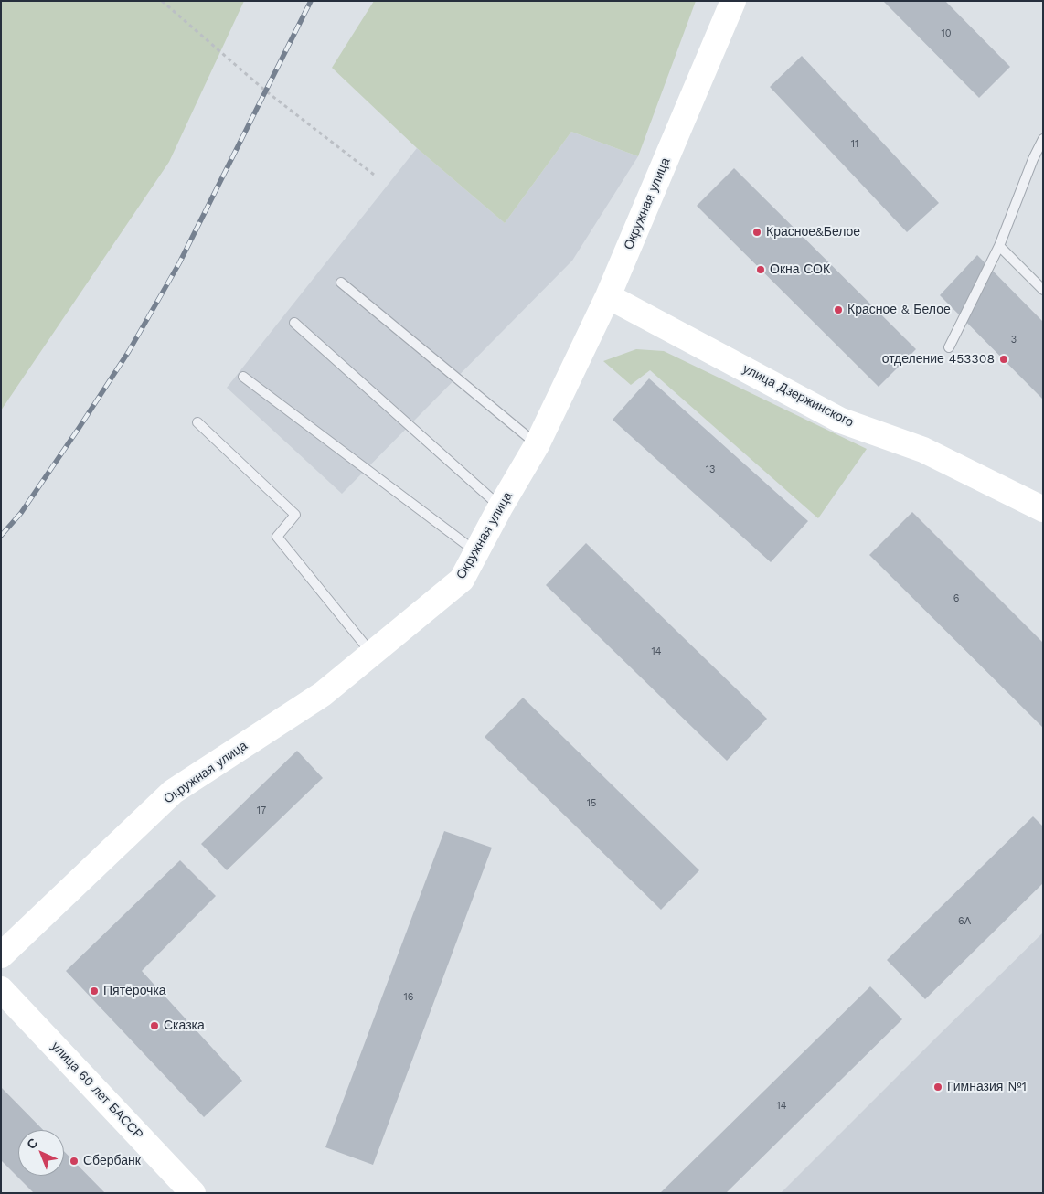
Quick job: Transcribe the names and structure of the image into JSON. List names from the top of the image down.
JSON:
{
  "streets": {
    "street": ["Окружная улица", "улица Дзержинского", "улица 60 лет БАССР"]
  },
  "crossings": [
    ["Окружная улица", "улица Дзержинского"]
  ],
  "places": [
    "Красное&Белое",
    "Окна СОК",
    "Красное & Белое",
    "отделение 453308",
    "Пятёрочка",
    "Сказка",
    "Гимназия №1",
    "Сбербанк"
  ],
  "house_numbers": [
    "10",
    "11",
    "3",
    "13",
    "6",
    "14",
    "15",
    "17",
    "6А",
    "16",
    "14"
  ],
  "north": "top left"
}
